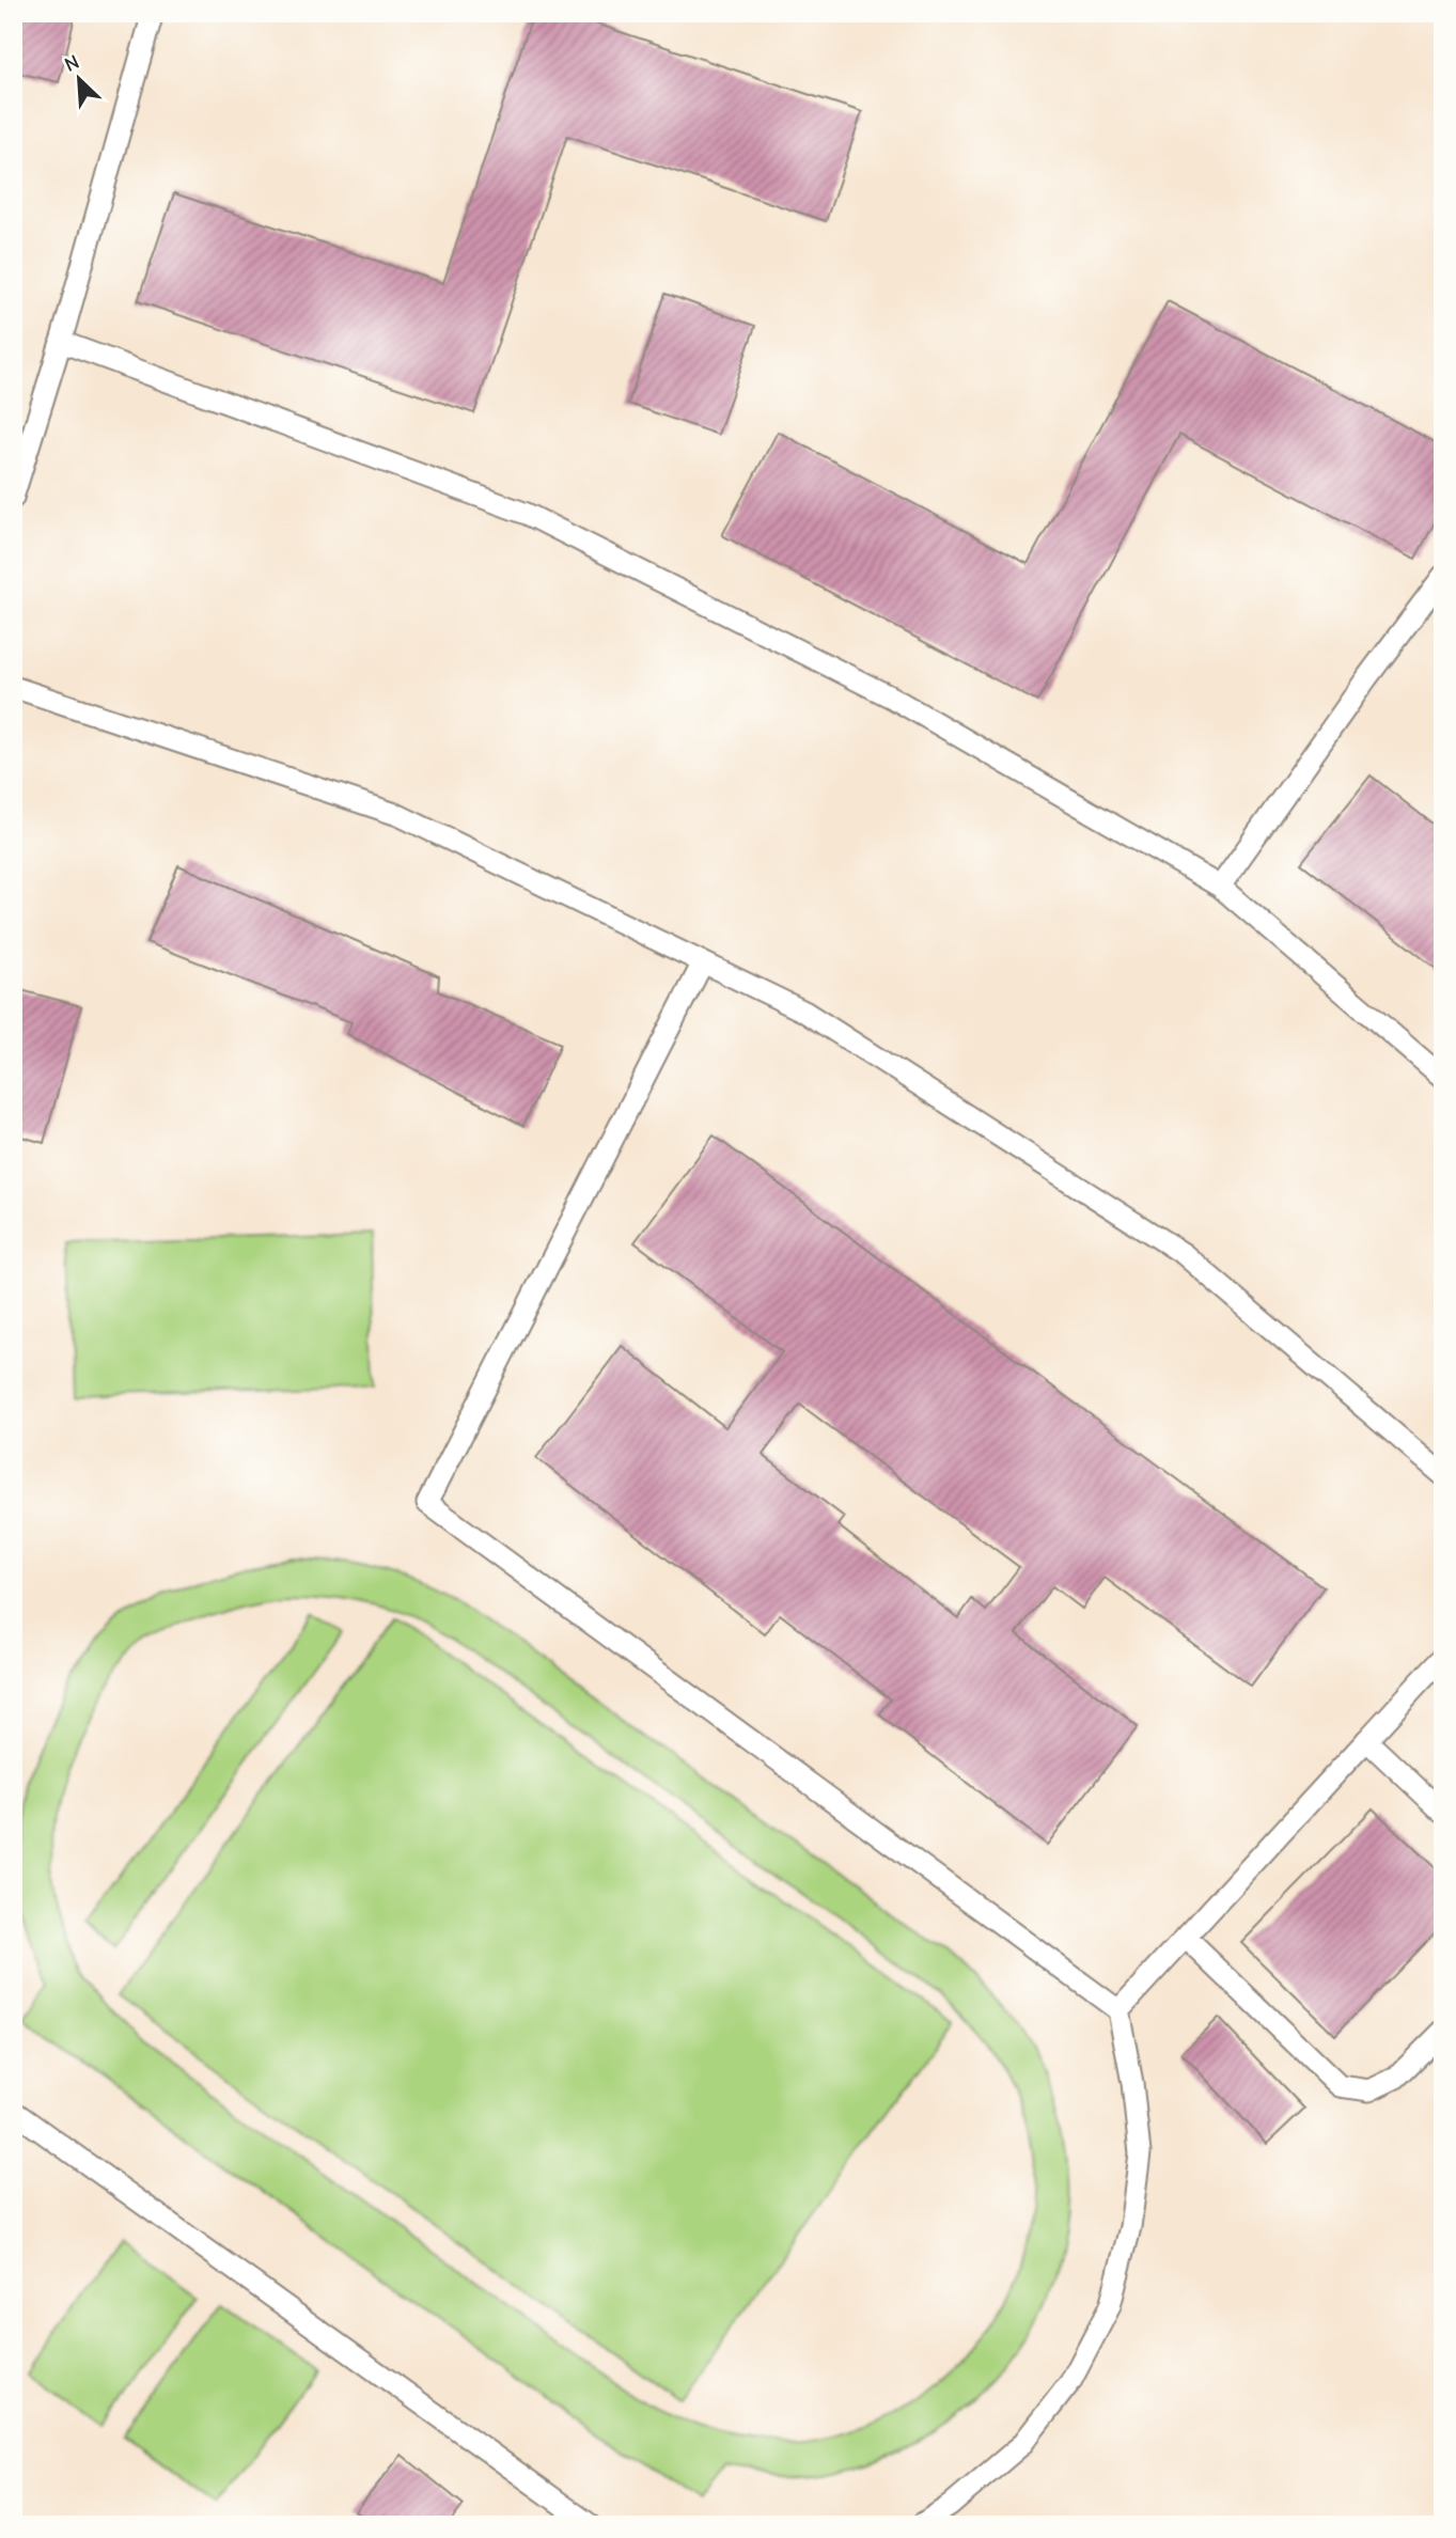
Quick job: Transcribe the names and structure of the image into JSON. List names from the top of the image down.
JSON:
{
  "north": "top left"
}
